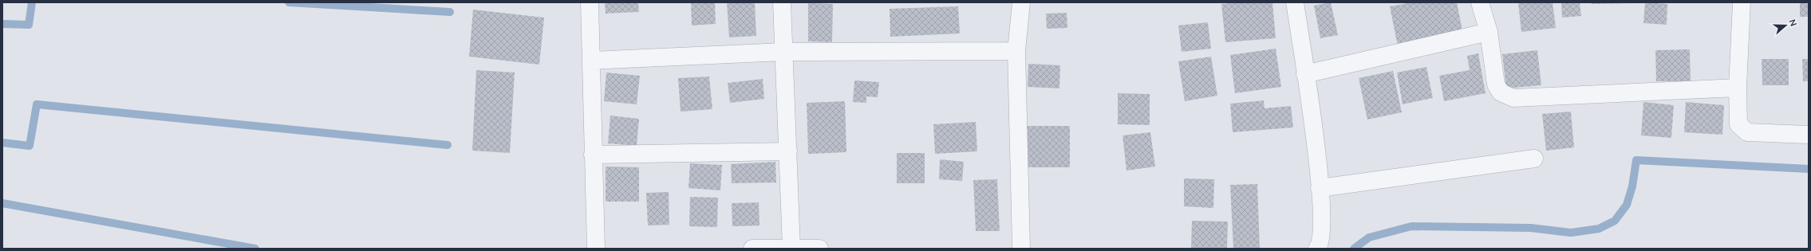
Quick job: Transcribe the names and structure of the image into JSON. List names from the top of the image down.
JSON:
{
  "north": "right"
}
